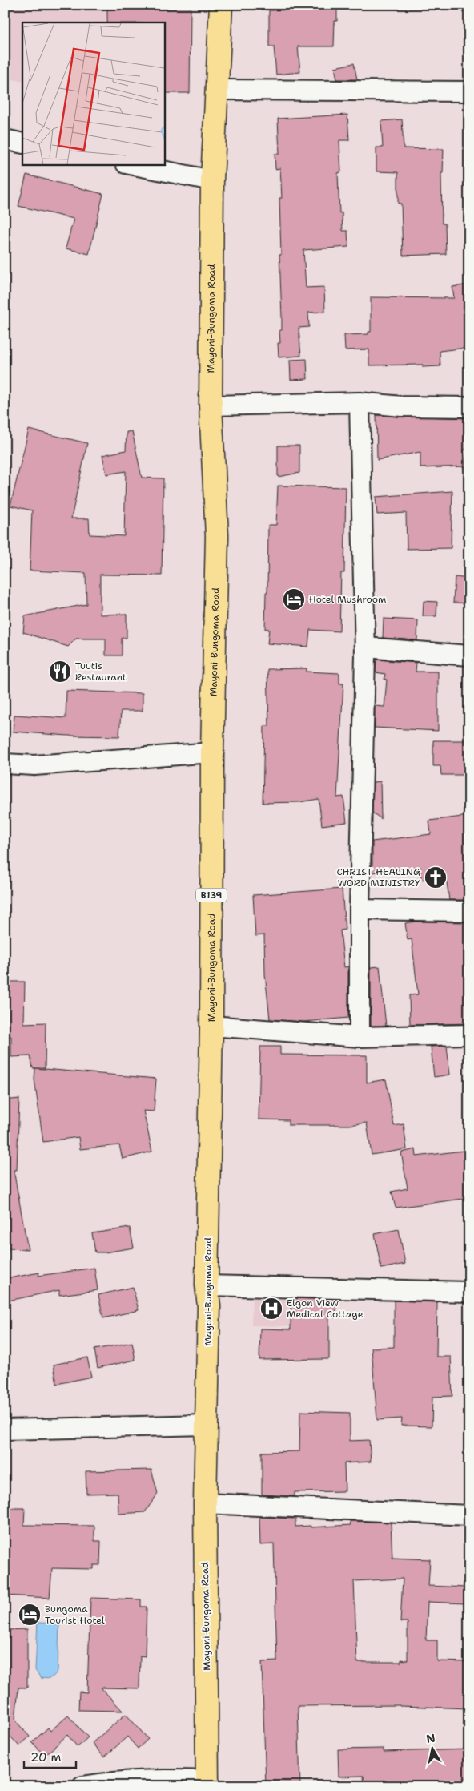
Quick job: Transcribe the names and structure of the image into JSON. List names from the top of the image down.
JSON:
{
  "streets": {
    "main road": ["Mayoni-Bungoma Road", "B139"]
  },
  "places": {
    "hotel": ["Hotel Mushroom", "Bungoma Tourist Hotel"],
    "restaurant": ["Tuutis Restaurant"],
    "church": ["CHRIST HEALING WORD MINISTRY"],
    "hospital": ["Elgon View Medical Cottage"]
  },
  "scale_bar": "20 m",
  "north": "top"
}
